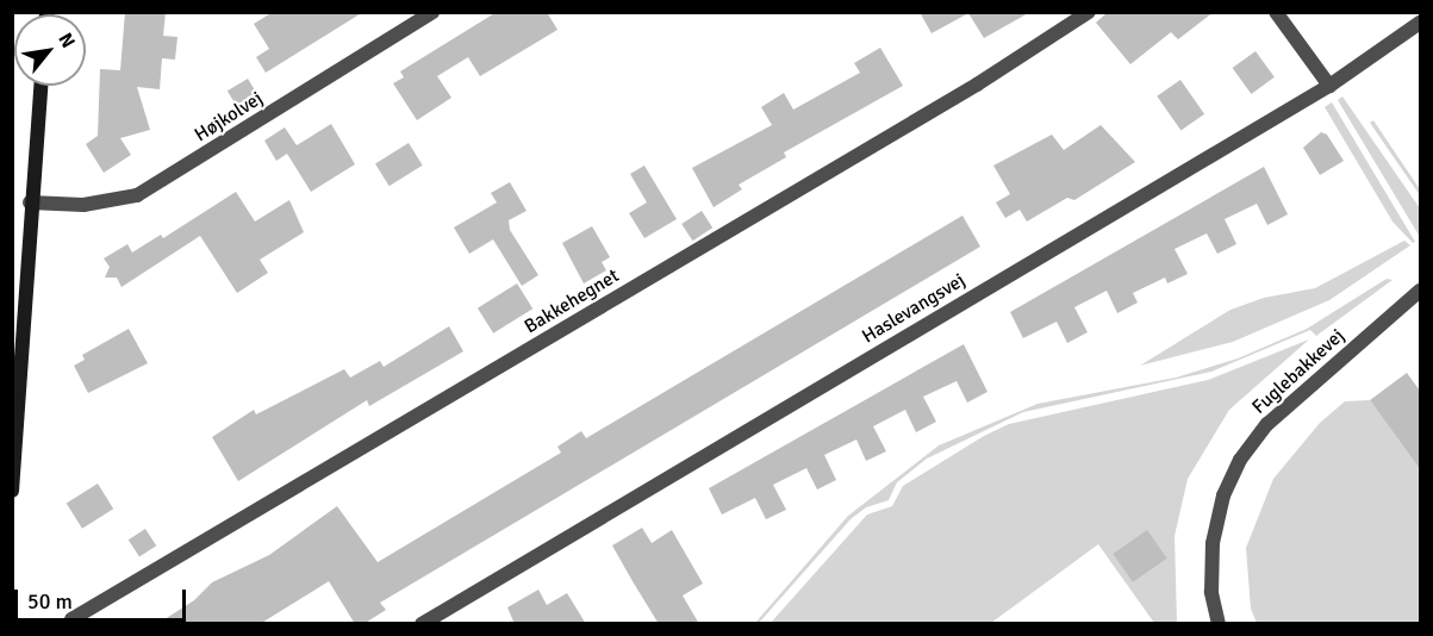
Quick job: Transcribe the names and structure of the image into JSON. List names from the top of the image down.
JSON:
{
  "streets": {
    "street": [
      "Højkolvej",
      "Bakkehegnet",
      "Haslevangsvej",
      "Fuglebakkevej"
    ]
  },
  "scale_bar": "50 m",
  "north": "top right"
}
